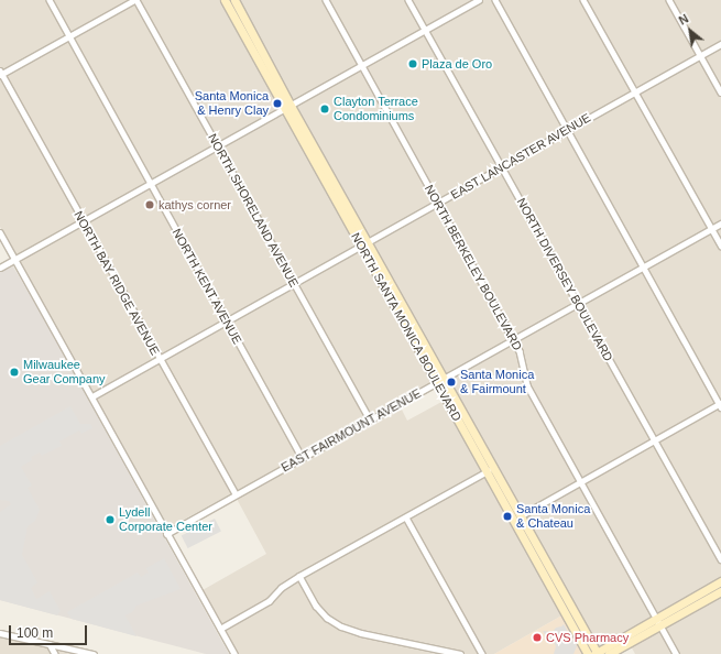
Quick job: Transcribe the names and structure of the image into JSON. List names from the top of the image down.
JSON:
{
  "streets": {
    "street": [
      "EAST LANCASTER AVENUE",
      "NORTH SHORELAND AVENUE",
      "NORTH BERKELEY BOULEVARD",
      "NORTH DIVERSEY BOULEVARD",
      "NORTH BAY RIDGE AVENUE",
      "NORTH KENT AVENUE",
      "NORTH SANTA MONICA BOULEVARD",
      "EAST FAIRMOUNT AVENUE"
    ]
  },
  "crossings": [
    ["EAST LANCASTER AVENUE", "NORTH SHORELAND AVENUE"],
    ["EAST LANCASTER AVENUE", "NORTH BERKELEY BOULEVARD"],
    ["EAST LANCASTER AVENUE", "NORTH DIVERSEY BOULEVARD"],
    ["EAST LANCASTER AVENUE", "NORTH BAY RIDGE AVENUE"],
    ["EAST LANCASTER AVENUE", "NORTH KENT AVENUE"],
    ["EAST LANCASTER AVENUE", "NORTH SANTA MONICA BOULEVARD"],
    ["NORTH SHORELAND AVENUE", "EAST FAIRMOUNT AVENUE"],
    ["NORTH BERKELEY BOULEVARD", "EAST FAIRMOUNT AVENUE"],
    ["NORTH DIVERSEY BOULEVARD", "EAST FAIRMOUNT AVENUE"],
    ["NORTH BAY RIDGE AVENUE", "EAST FAIRMOUNT AVENUE"],
    ["NORTH KENT AVENUE", "EAST FAIRMOUNT AVENUE"],
    ["NORTH SANTA MONICA BOULEVARD", "EAST FAIRMOUNT AVENUE"]
  ],
  "places": [
    "Plaza de Oro",
    "Santa Monica & Henry Clay",
    "Clayton Terrace Condominiums",
    "kathys corner",
    "Milwaukee Gear Company",
    "Santa Monica & Fairmount",
    "Santa Monica & Chateau",
    "Lydell Corporate Center",
    "CVS Pharmacy"
  ],
  "scale_bar": "100 m",
  "north": "top left"
}
